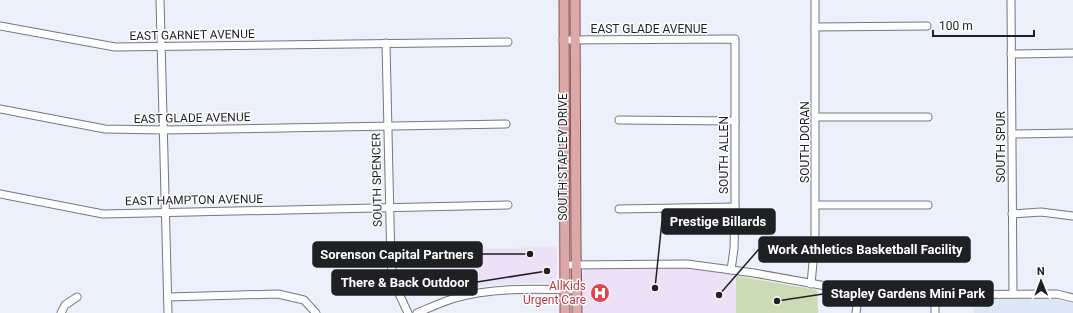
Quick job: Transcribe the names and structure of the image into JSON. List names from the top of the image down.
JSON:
{
  "streets": {
    "main road": ["SOUTH STAPLEY DRIVE"],
    "street": [
      "EAST GLADE AVENUE",
      "EAST GARNET AVENUE",
      "SOUTH DORAN",
      "SOUTH SPUR",
      "SOUTH ALLEN",
      "SOUTH SPENCER",
      "EAST HAMPTON AVENUE"
    ]
  },
  "crossings": [
    ["EAST GLADE AVENUE", "SOUTH ALLEN"],
    ["EAST GLADE AVENUE", "SOUTH STAPLEY DRIVE"],
    ["EAST GLADE AVENUE", "SOUTH SPENCER"],
    ["EAST GARNET AVENUE", "SOUTH SPENCER"],
    ["SOUTH SPENCER", "EAST HAMPTON AVENUE"]
  ],
  "places": {
    "other": [
      "Sorenson Capital Partners",
      "There & Back Outdoor",
      "Prestige Billards",
      "Work Athletics Basketball Facility",
      "Stapley Gardens Mini Park"
    ],
    "hospital": ["AllKids Urgent Care"]
  },
  "scale_bar": "100 m",
  "north": "top"
}
